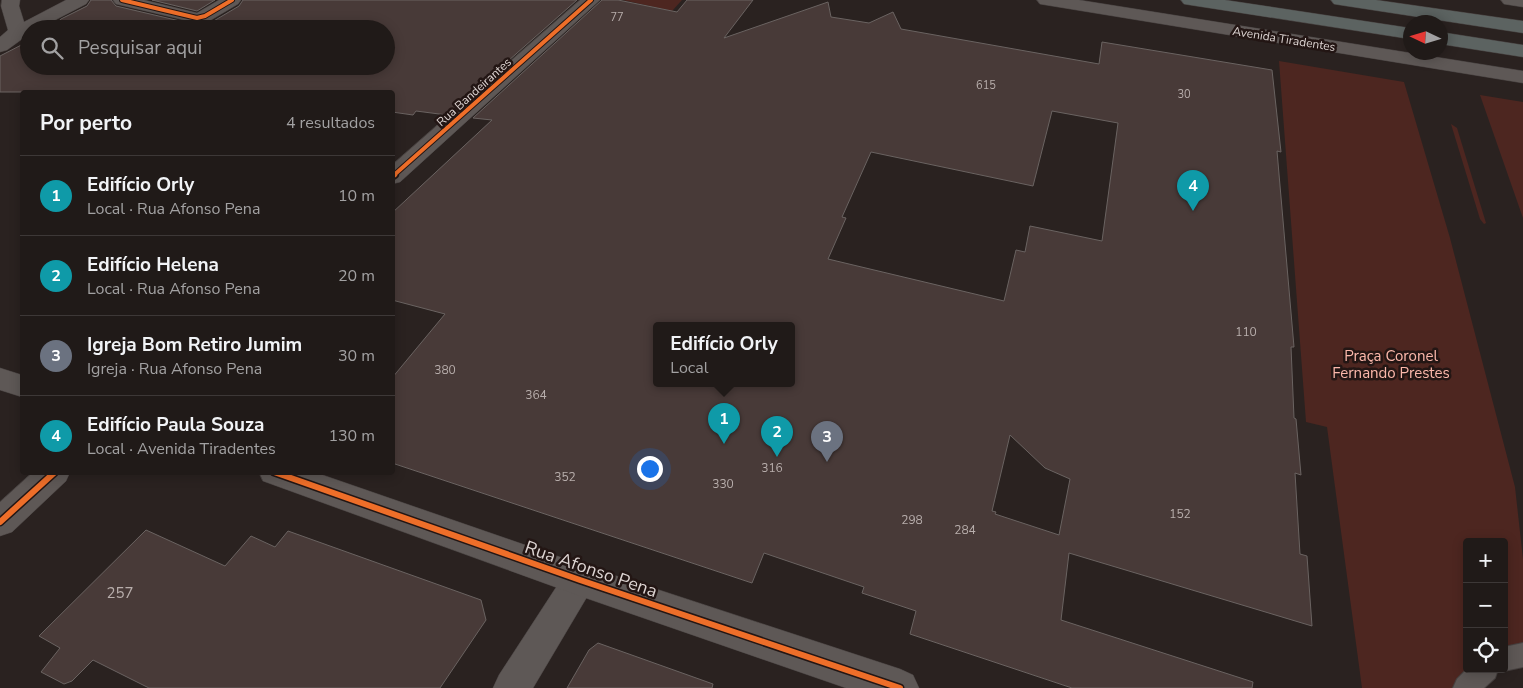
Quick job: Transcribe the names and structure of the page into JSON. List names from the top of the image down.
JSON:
{
  "streets": {
    "highway": ["Avenida Tiradentes"],
    "street": ["Rua Bandeirantes", "Rua Afonso Pena"]
  },
  "parks": ["Praça Coronel Fernando Prestes"],
  "house_numbers": [
    "77",
    "615",
    "30",
    "110",
    "380",
    "364",
    "316",
    "352",
    "330",
    "152",
    "298",
    "284",
    "257"
  ],
  "north": "left",
  "page": {
    "search": "Pesquisar aqui",
    "heading": ["Por perto", "4 resultados"],
    "list": [
      {
        "mark": "1",
        "name": "Edifício Orly",
        "note": "Local · Rua Afonso Pena",
        "value": "10 m"
      },
      {
        "mark": "2",
        "name": "Edifício Helena",
        "note": "Local · Rua Afonso Pena",
        "value": "20 m"
      },
      {
        "mark": "3",
        "name": "Igreja Bom Retiro Jumim",
        "note": "Igreja · Rua Afonso Pena",
        "value": "30 m"
      },
      {
        "mark": "4",
        "name": "Edifício Paula Souza",
        "note": "Local · Avenida Tiradentes",
        "value": "130 m"
      }
    ],
    "pins": [
      "4",
      "1",
      "2",
      "3"
    ],
    "popup": ["Edifício Orly", "Local"],
    "map_buttons": ["+", "−"]
  }
}
